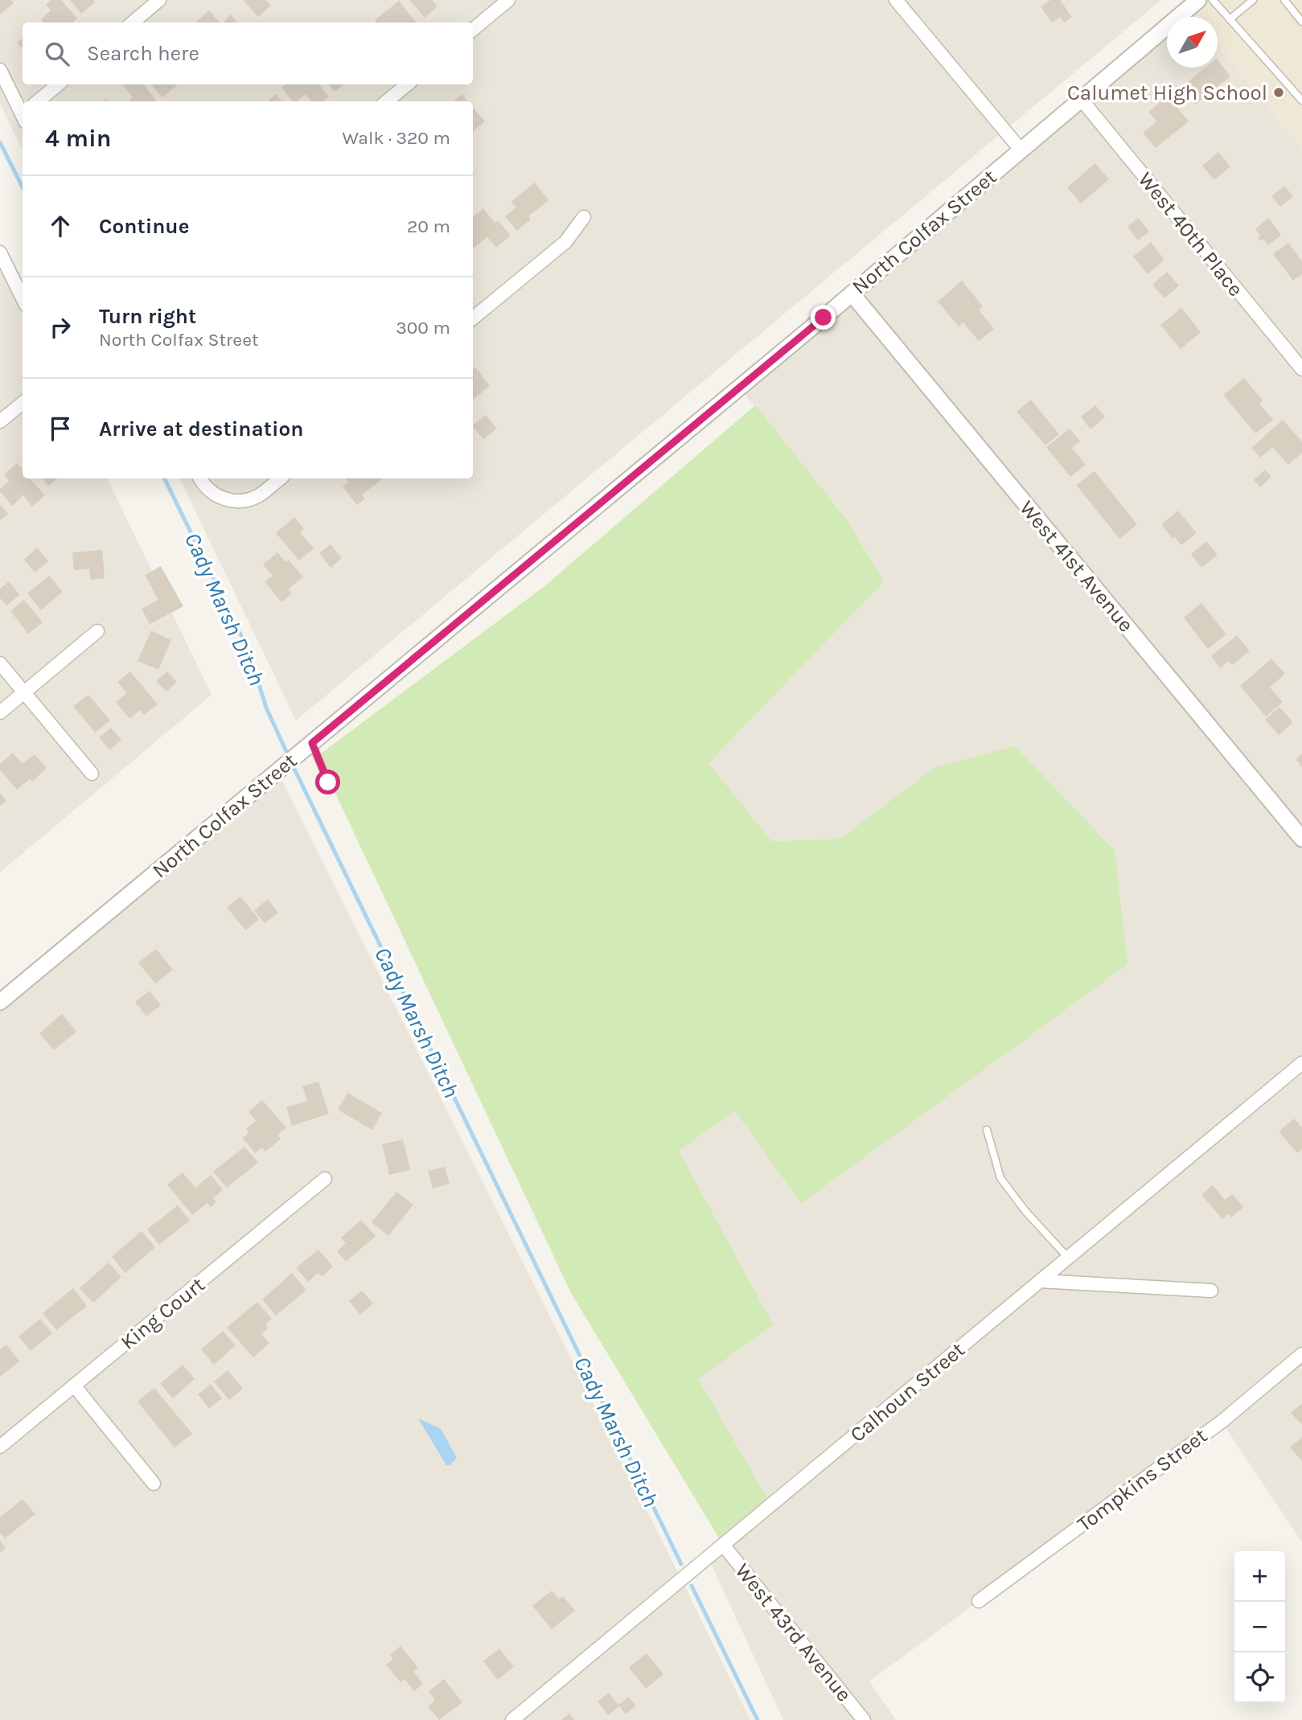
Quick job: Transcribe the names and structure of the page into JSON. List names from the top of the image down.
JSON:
{
  "streets": {
    "street": [
      "North Colfax Street",
      "West 40th Place",
      "West 41st Avenue",
      "King Court",
      "Calhoun Street",
      "Tompkins Street",
      "West 43rd Avenue"
    ]
  },
  "crossings": [
    ["North Colfax Street", "West 40th Place"],
    ["North Colfax Street", "West 41st Avenue"],
    ["Calhoun Street", "West 43rd Avenue"]
  ],
  "water": ["Cady Marsh Ditch"],
  "places": ["Calumet High School"],
  "north": "top right",
  "page": {
    "search": "Search here",
    "heading": ["4 min", "Walk · 320 m"],
    "list": [
      ["Continue", "20 m"],
      ["Turn right", "North Colfax Street", "300 m"],
      "Arrive at destination"
    ],
    "map_buttons": ["+", "−"]
  }
}
